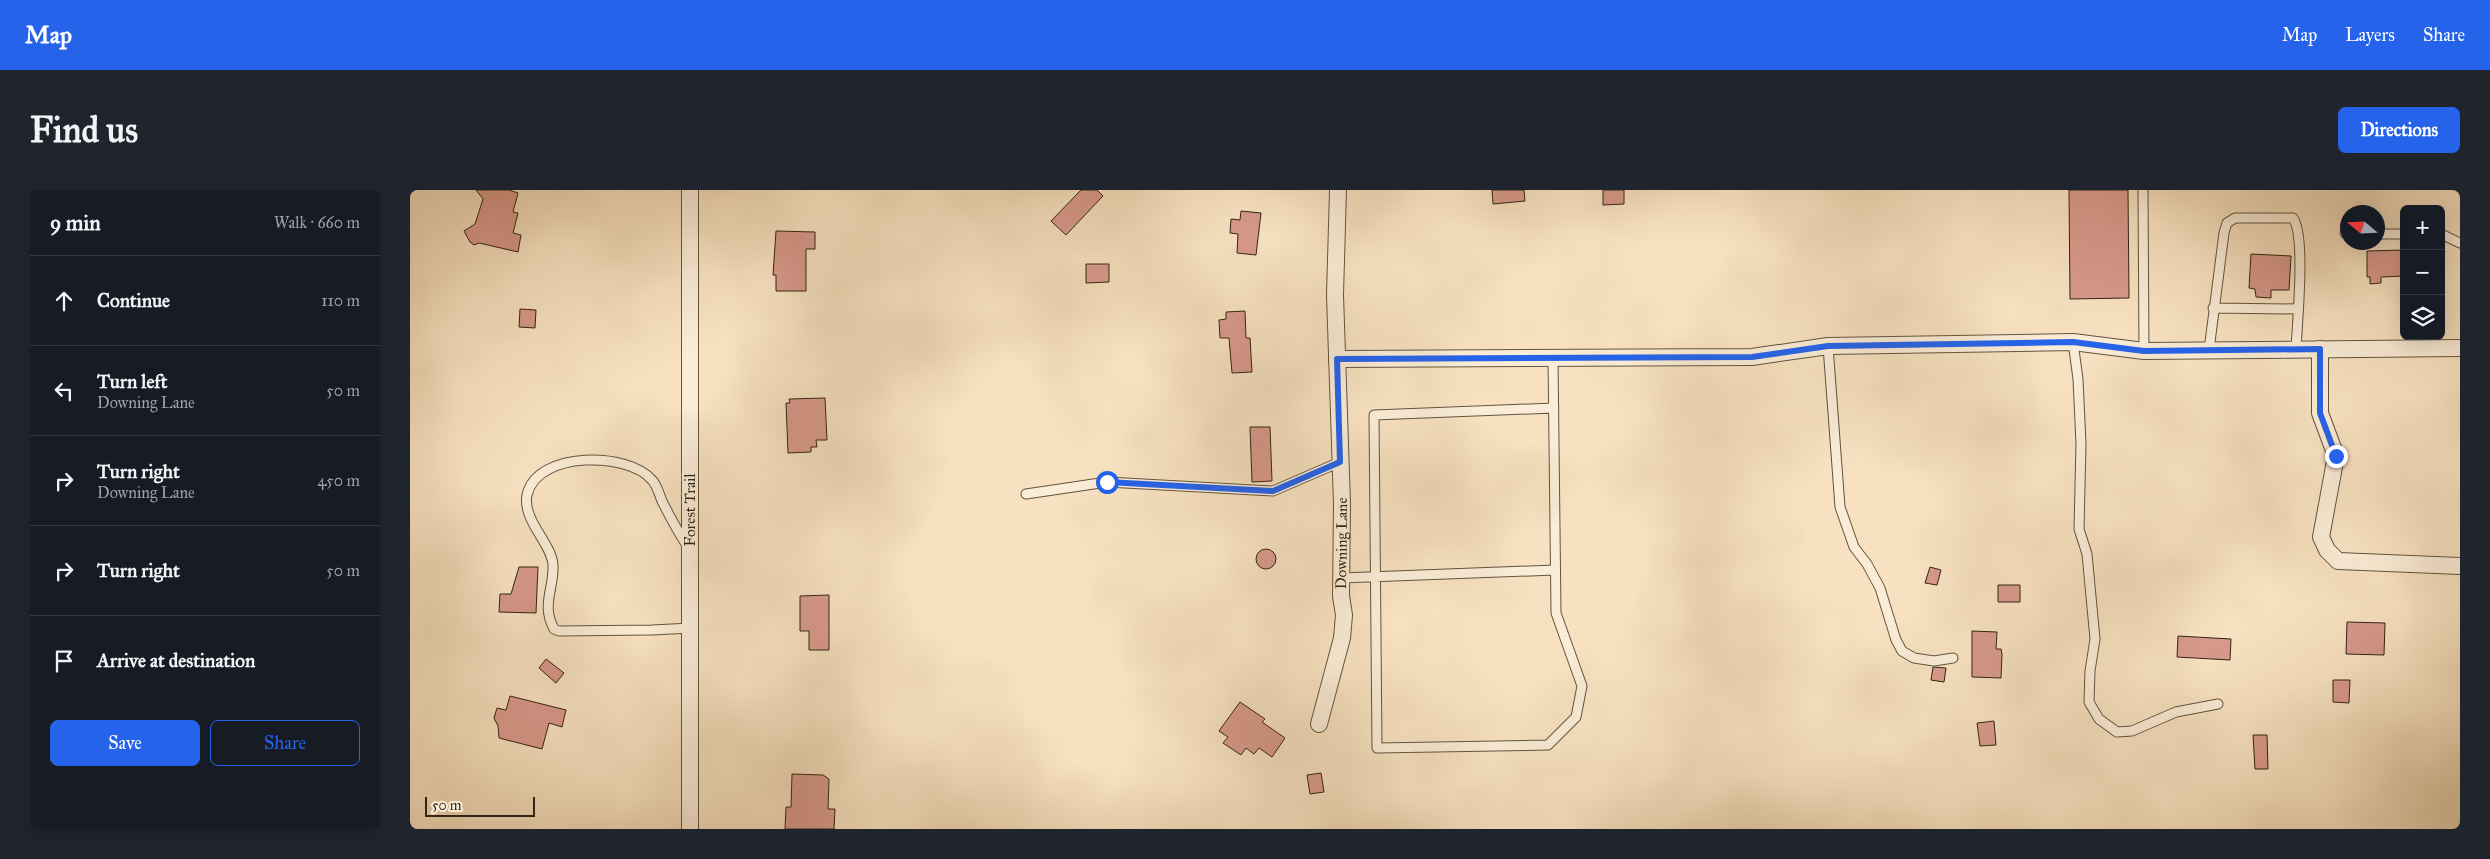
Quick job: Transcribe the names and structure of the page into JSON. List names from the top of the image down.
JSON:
{
  "streets": {
    "street": ["Forest Trail", "Downing Lane"]
  },
  "scale_bar": "50 m",
  "north": "left",
  "page": {
    "header": "Map",
    "nav": ["Map", "Layers", "Share"],
    "buttons": [
      "Directions",
      ["Save", "Share"]
    ],
    "title": "Find us",
    "heading": ["9 min", "Walk · 660 m"],
    "map_buttons": ["+", "−"],
    "list": [
      ["Continue", "110 m"],
      ["Turn left", "Downing Lane", "50 m"],
      ["Turn right", "Downing Lane", "450 m"],
      ["Turn right", "50 m"],
      "Arrive at destination"
    ],
    "scale": "50 m"
  }
}
